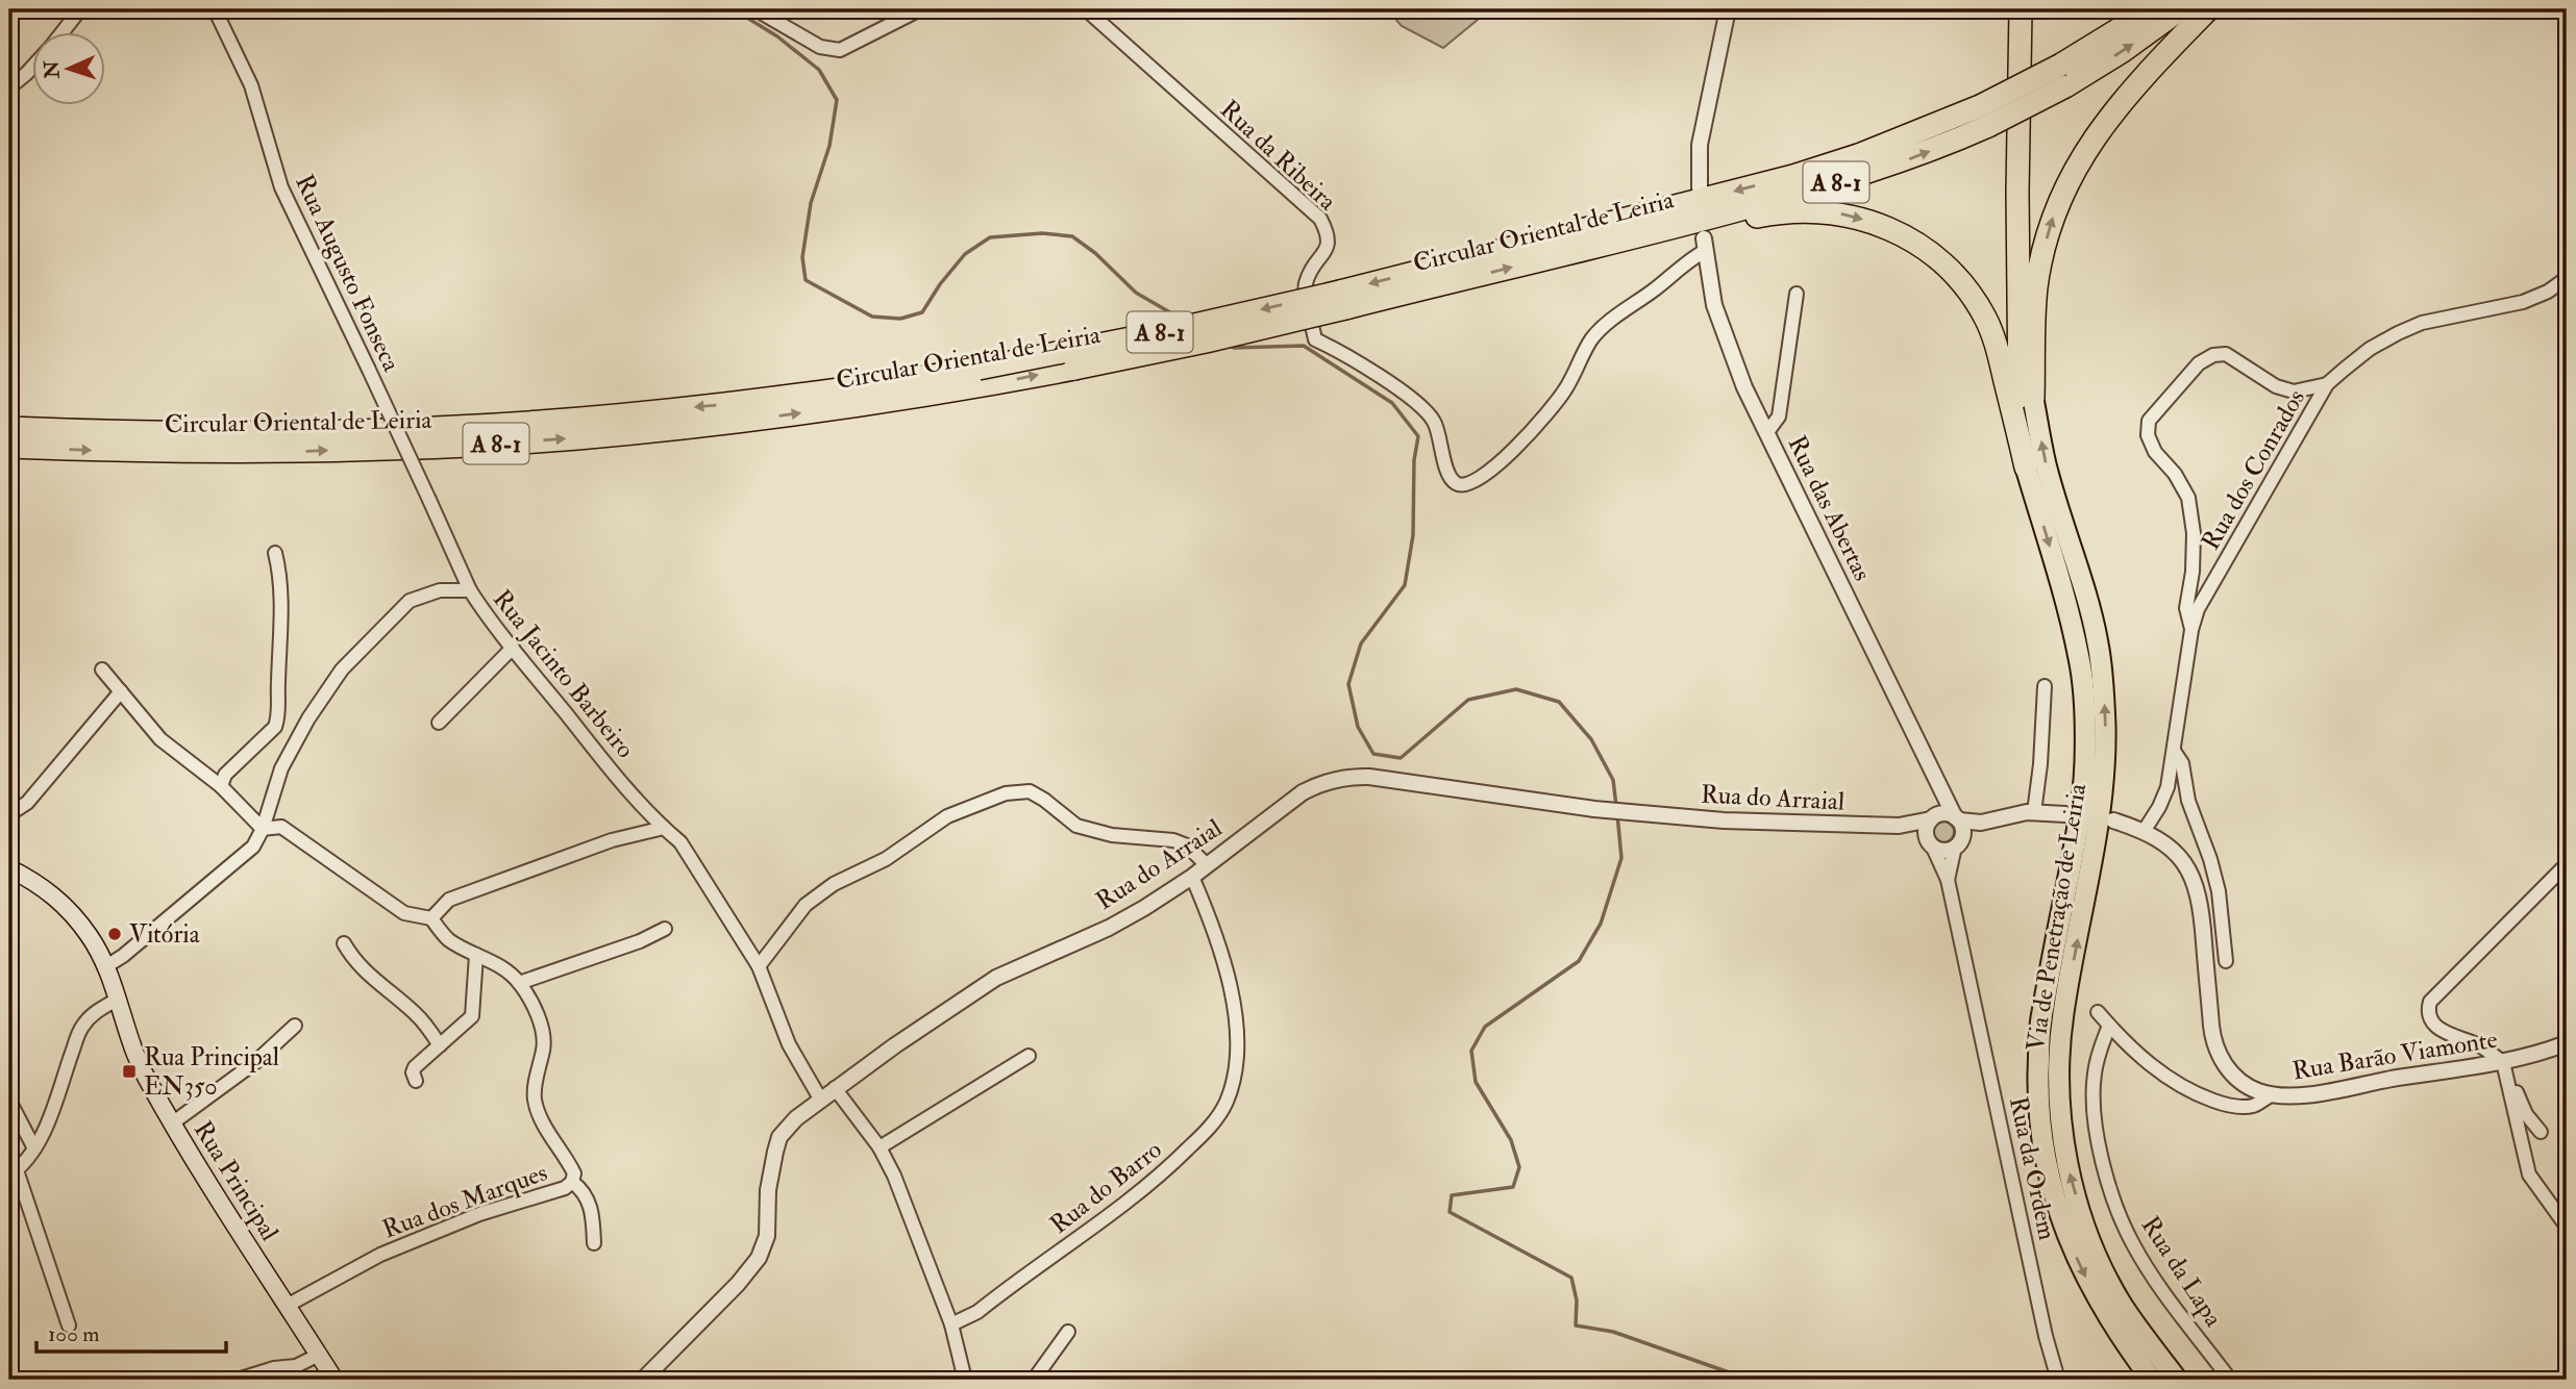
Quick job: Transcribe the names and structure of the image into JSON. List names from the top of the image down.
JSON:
{
  "streets": {
    "highway": ["A 8-1", "Circular Oriental de Leiria", "Via de Penetração de Leiria"],
    "main road": ["Rua Principal"],
    "street": [
      "Rua da Ribeira",
      "Rua Augusto Fonseca",
      "Rua dos Conrados",
      "Rua das Abertas",
      "Rua Jacinto Barbeiro",
      "Rua do Arraial",
      "Rua Barão Viamonte",
      "Rua da Ordem",
      "Rua do Barro",
      "Rua dos Marques",
      "Rua da Lapa"
    ]
  },
  "crossings": [
    ["Rua da Ribeira", "Rua das Abertas"],
    ["Rua Augusto Fonseca", "Rua Jacinto Barbeiro"],
    ["Rua dos Conrados", "Rua Barão Viamonte"],
    ["Rua das Abertas", "Rua do Arraial"],
    ["Rua das Abertas", "Rua da Ordem"],
    ["Rua Jacinto Barbeiro", "Rua do Arraial"],
    ["Rua Jacinto Barbeiro", "Rua Principal"],
    ["Rua do Arraial", "Rua da Ordem"],
    ["Rua do Arraial", "Rua do Barro"],
    ["Rua Principal", "Rua dos Marques"]
  ],
  "places": {
    "other": ["Vitória"],
    "transit": ["Rua Principal EN350"]
  },
  "scale_bar": "100 m",
  "north": "left"
}
